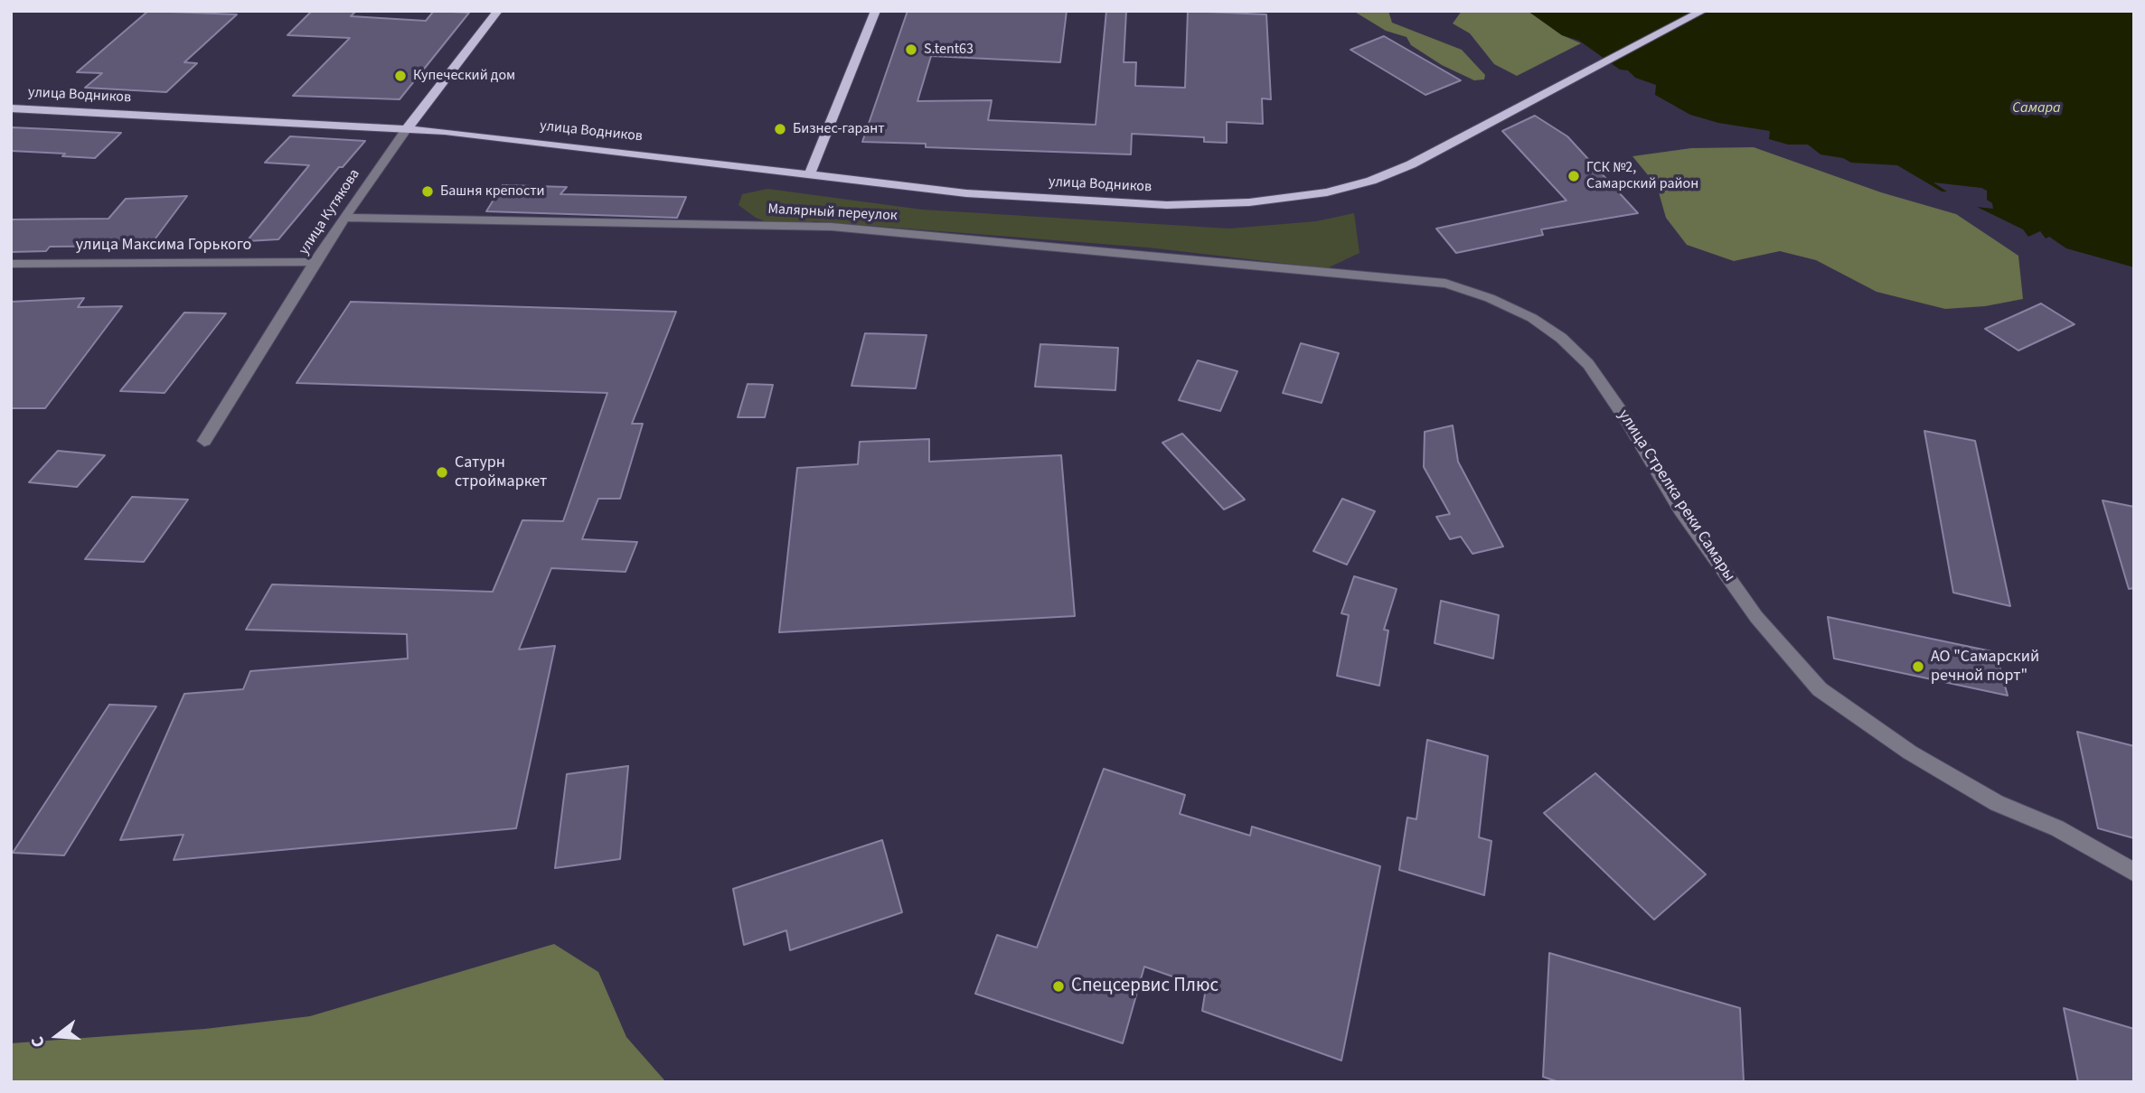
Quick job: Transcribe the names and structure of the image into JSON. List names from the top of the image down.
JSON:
{
  "streets": {
    "main road": ["улица Водников", "улица Кутякова"],
    "street": ["Малярный переулок", "улица Максима Горького", "улица Стрелка реки Самары"]
  },
  "crossings": [
    ["улица Водников", "улица Кутякова"],
    ["улица Кутякова", "Малярный переулок"],
    ["улица Кутякова", "улица Максима Горького"],
    ["Малярный переулок", "улица Стрелка реки Самары"]
  ],
  "water": ["Самара"],
  "places": [
    "S.tent63",
    "Купеческий дом",
    "Бизнес-гарант",
    "ГСК №2, Самарский район",
    "Башня крепости",
    "Сатурн строймаркет",
    "АО \"Самарский речной порт\"",
    "Спецсервис Плюс"
  ],
  "north": "left"
}
